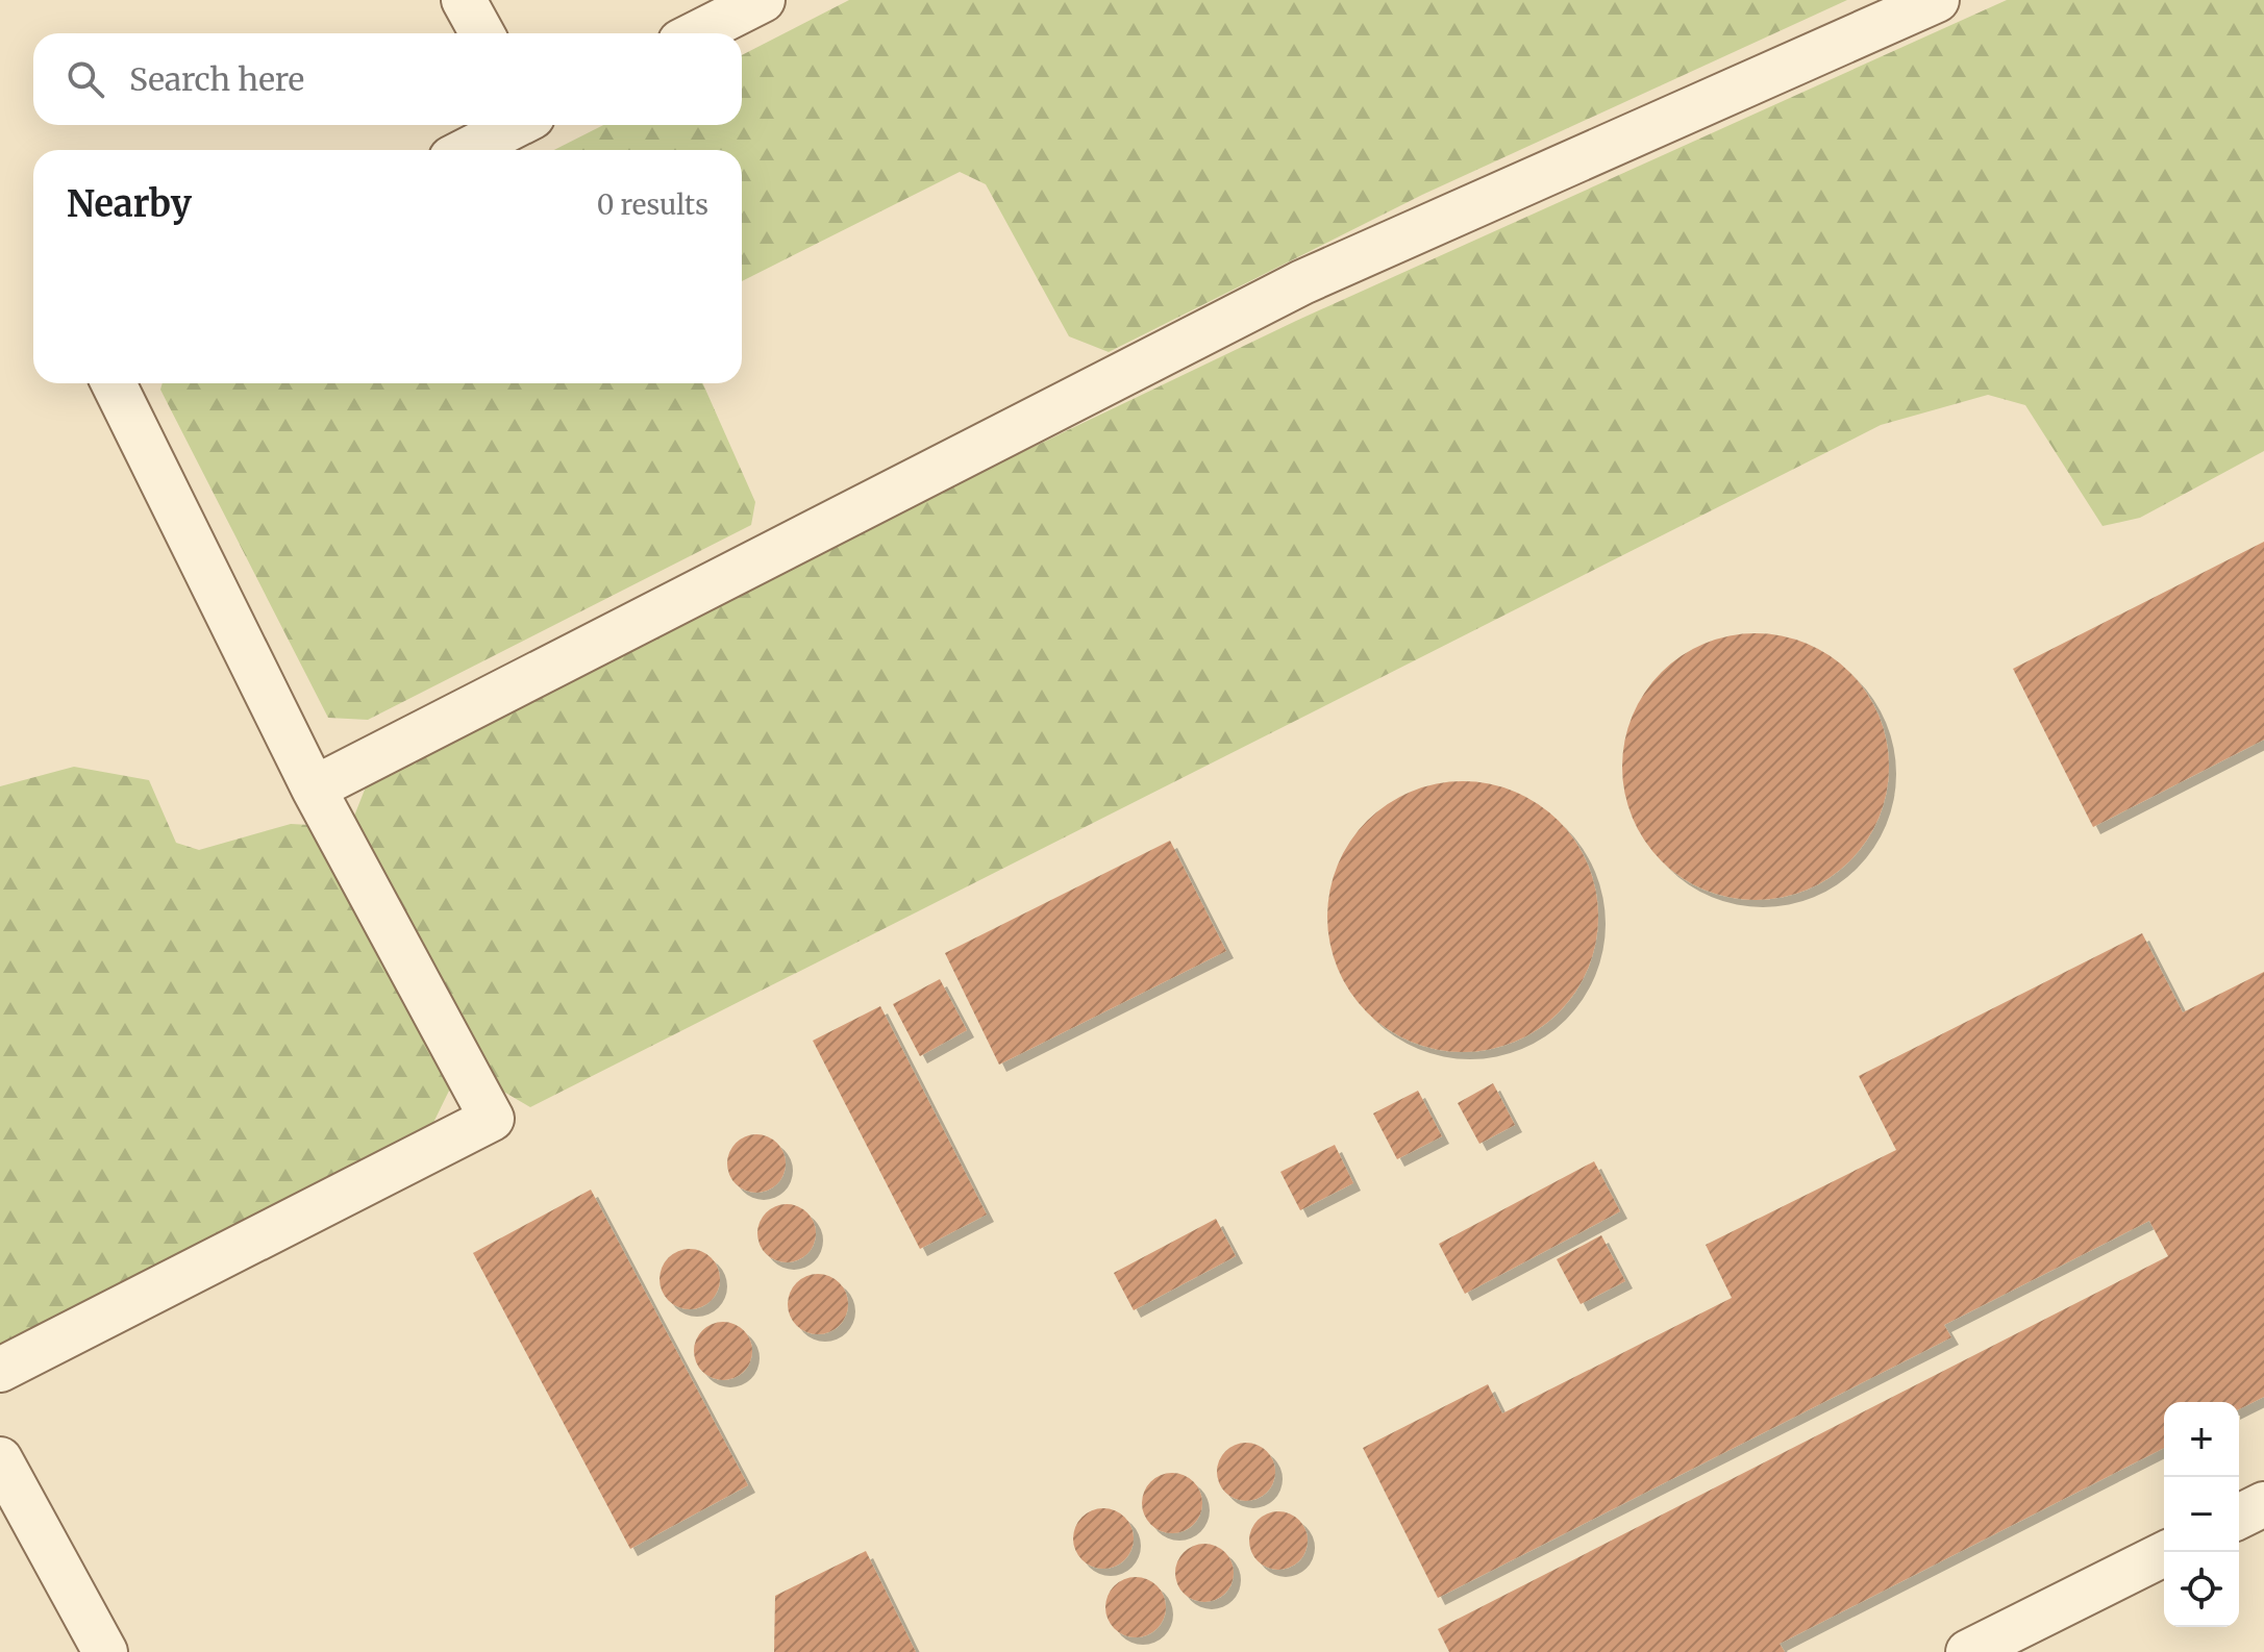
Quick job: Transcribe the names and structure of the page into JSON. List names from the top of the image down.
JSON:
{
  "page": {
    "search": "Search here",
    "heading": ["Nearby", "0 results"],
    "map_buttons": ["+", "−"]
  }
}
